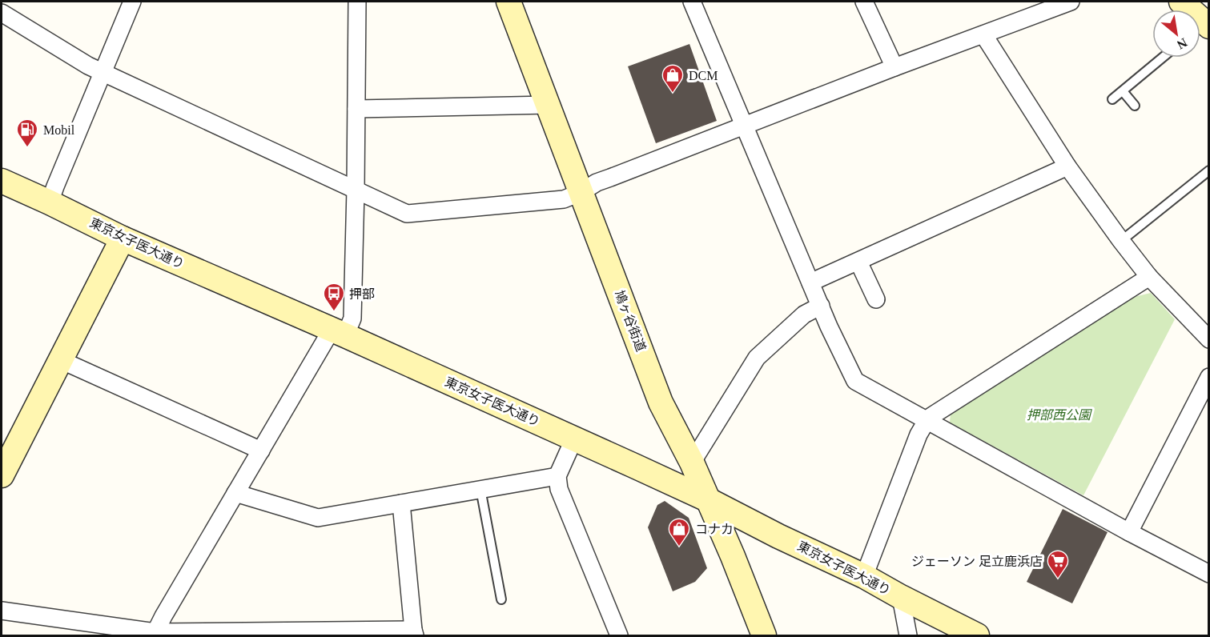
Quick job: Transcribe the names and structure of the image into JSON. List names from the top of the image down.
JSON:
{
  "streets": {
    "street": ["東京女子医大通り", "鳩ヶ谷街道"]
  },
  "crossings": [
    ["東京女子医大通り", "鳩ヶ谷街道"]
  ],
  "parks": ["押部西公園"],
  "places": {
    "shop": ["DCM", "コナカ"],
    "fuel station": ["Mobil"],
    "bus stop": ["押部"],
    "supermarket": ["ジェーソン 足立鹿浜店"]
  },
  "north": "bottom right"
}
